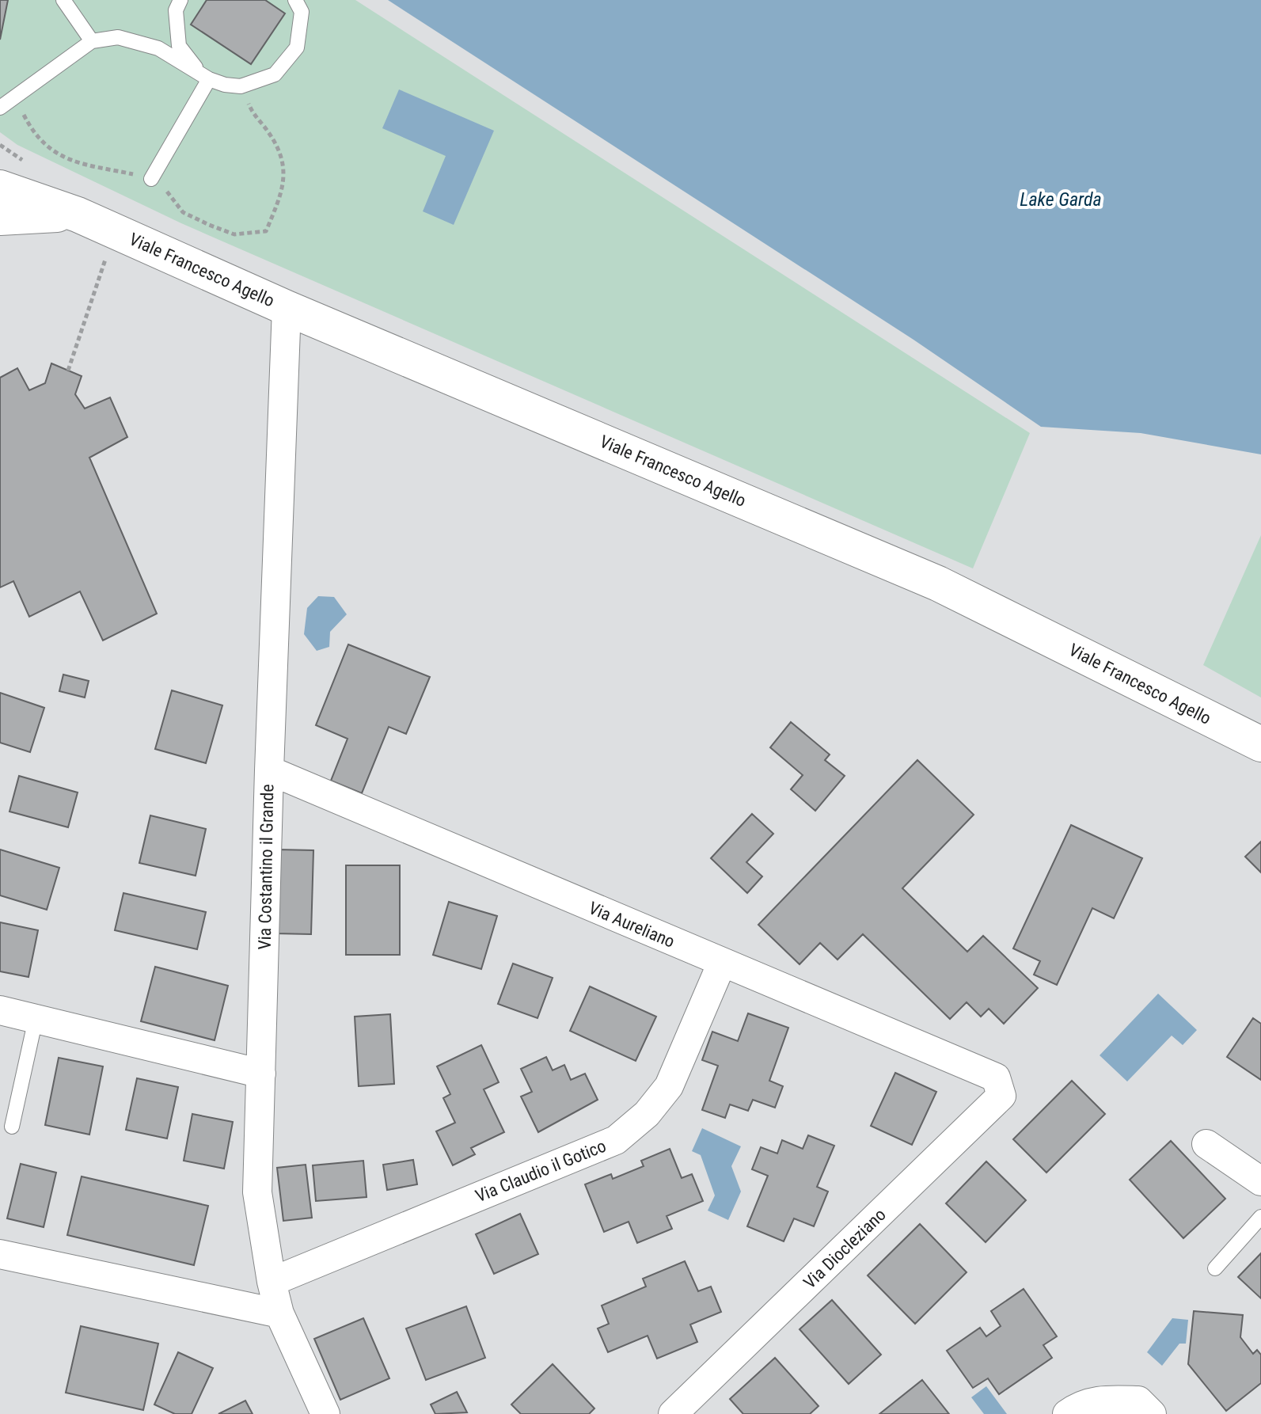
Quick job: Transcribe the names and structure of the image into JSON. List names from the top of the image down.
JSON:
{
  "streets": {
    "main road": ["Viale Francesco Agello"],
    "street": [
      "Via Costantino il Grande",
      "Via Aureliano",
      "Via Claudio il Gotico",
      "Via Diocleziano"
    ]
  },
  "crossings": [
    ["Viale Francesco Agello", "Via Costantino il Grande"],
    ["Via Costantino il Grande", "Via Aureliano"],
    ["Via Costantino il Grande", "Via Claudio il Gotico"],
    ["Via Aureliano", "Via Claudio il Gotico"],
    ["Via Aureliano", "Via Diocleziano"]
  ],
  "water": ["Lake Garda"]
}
